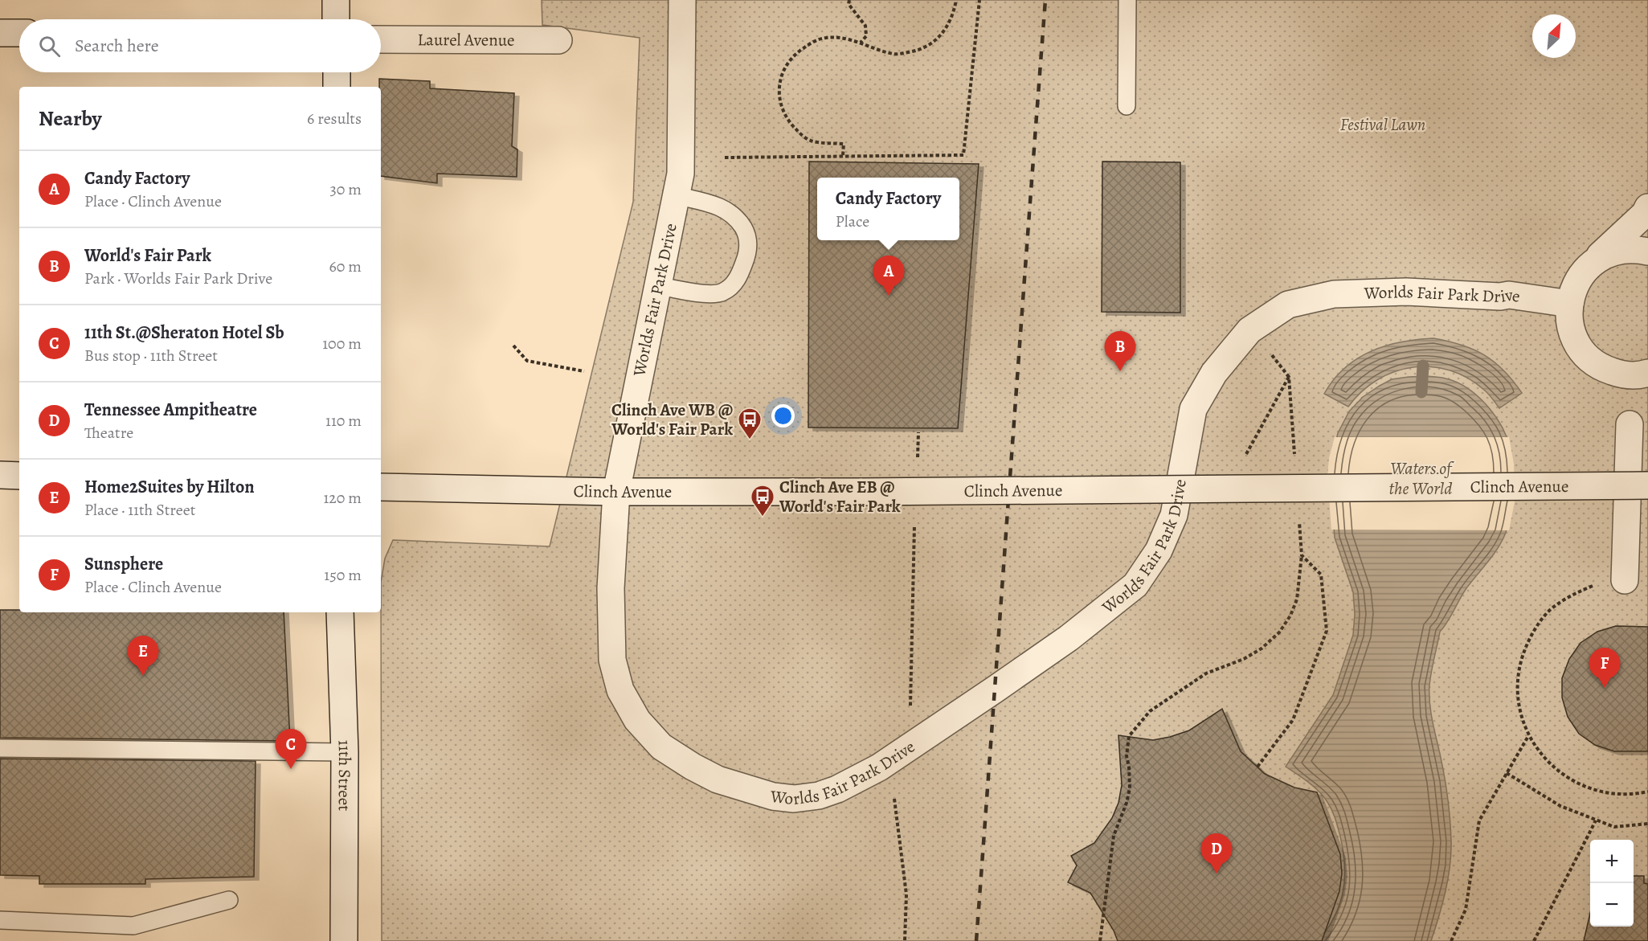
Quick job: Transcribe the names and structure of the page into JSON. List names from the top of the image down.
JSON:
{
  "streets": {
    "street": [
      "Laurel Avenue",
      "Worlds Fair Park Drive",
      "Clinch Avenue",
      "11th Street"
    ]
  },
  "crossings": [
    ["Worlds Fair Park Drive", "Clinch Avenue"]
  ],
  "water": ["Waters of the World"],
  "parks": ["Festival Lawn"],
  "places": {
    "bus stop": ["Clinch Ave WB @ World's Fair Park", "Clinch Ave EB @ World's Fair Park"]
  },
  "north": "top right",
  "page": {
    "search": "Search here",
    "heading": ["Nearby", "6 results"],
    "list": [
      {
        "mark": "A",
        "name": "Candy Factory",
        "note": "Place · Clinch Avenue",
        "value": "30 m"
      },
      {
        "mark": "B",
        "name": "World's Fair Park",
        "note": "Park · Worlds Fair Park Drive",
        "value": "60 m"
      },
      {
        "mark": "C",
        "name": "11th St.@Sheraton Hotel Sb",
        "note": "Bus stop · 11th Street",
        "value": "100 m"
      },
      {
        "mark": "D",
        "name": "Tennessee Ampitheatre",
        "note": "Theatre",
        "value": "110 m"
      },
      {
        "mark": "E",
        "name": "Home2Suites by Hilton",
        "note": "Place · 11th Street",
        "value": "120 m"
      },
      {
        "mark": "F",
        "name": "Sunsphere",
        "note": "Place · Clinch Avenue",
        "value": "150 m"
      }
    ],
    "popup": ["Candy Factory", "Place"],
    "pins": [
      "A",
      "B",
      "E",
      "F",
      "C",
      "D"
    ],
    "map_buttons": ["+", "−"]
  }
}
